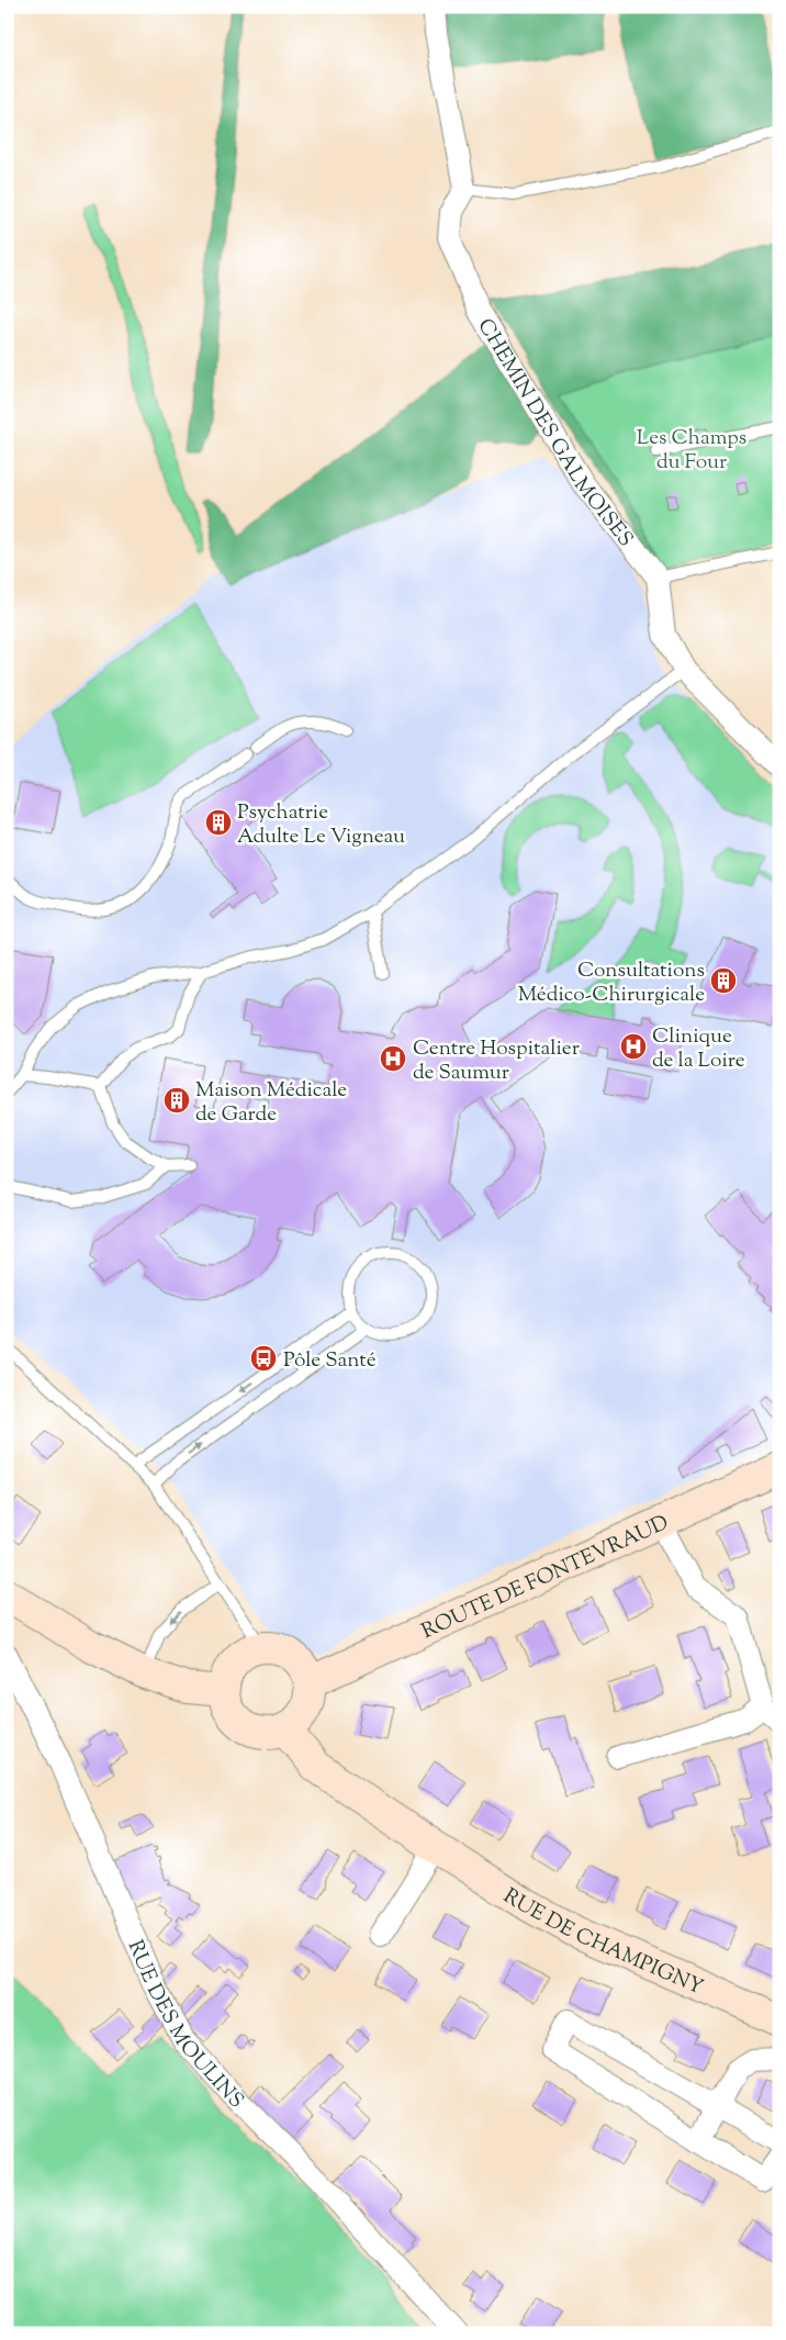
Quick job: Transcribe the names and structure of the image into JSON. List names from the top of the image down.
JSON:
{
  "streets": {
    "street": [
      "CHEMIN DES GALMOISES",
      "ROUTE DE FONTEVRAUD",
      "RUE DE CHAMPIGNY",
      "RUE DES MOULINS"
    ]
  },
  "crossings": [
    ["ROUTE DE FONTEVRAUD", "RUE DE CHAMPIGNY"]
  ],
  "parks": ["Les Champs du Four"],
  "places": {
    "building": ["Psychatrie Adulte Le Vigneau", "Consultations Médico-Chirurgicale", "Maison Médicale de Garde"],
    "hospital": ["Clinique de la Loire", "Centre Hospitalier de Saumur"],
    "bus stop": ["Pôle Santé"]
  }
}
